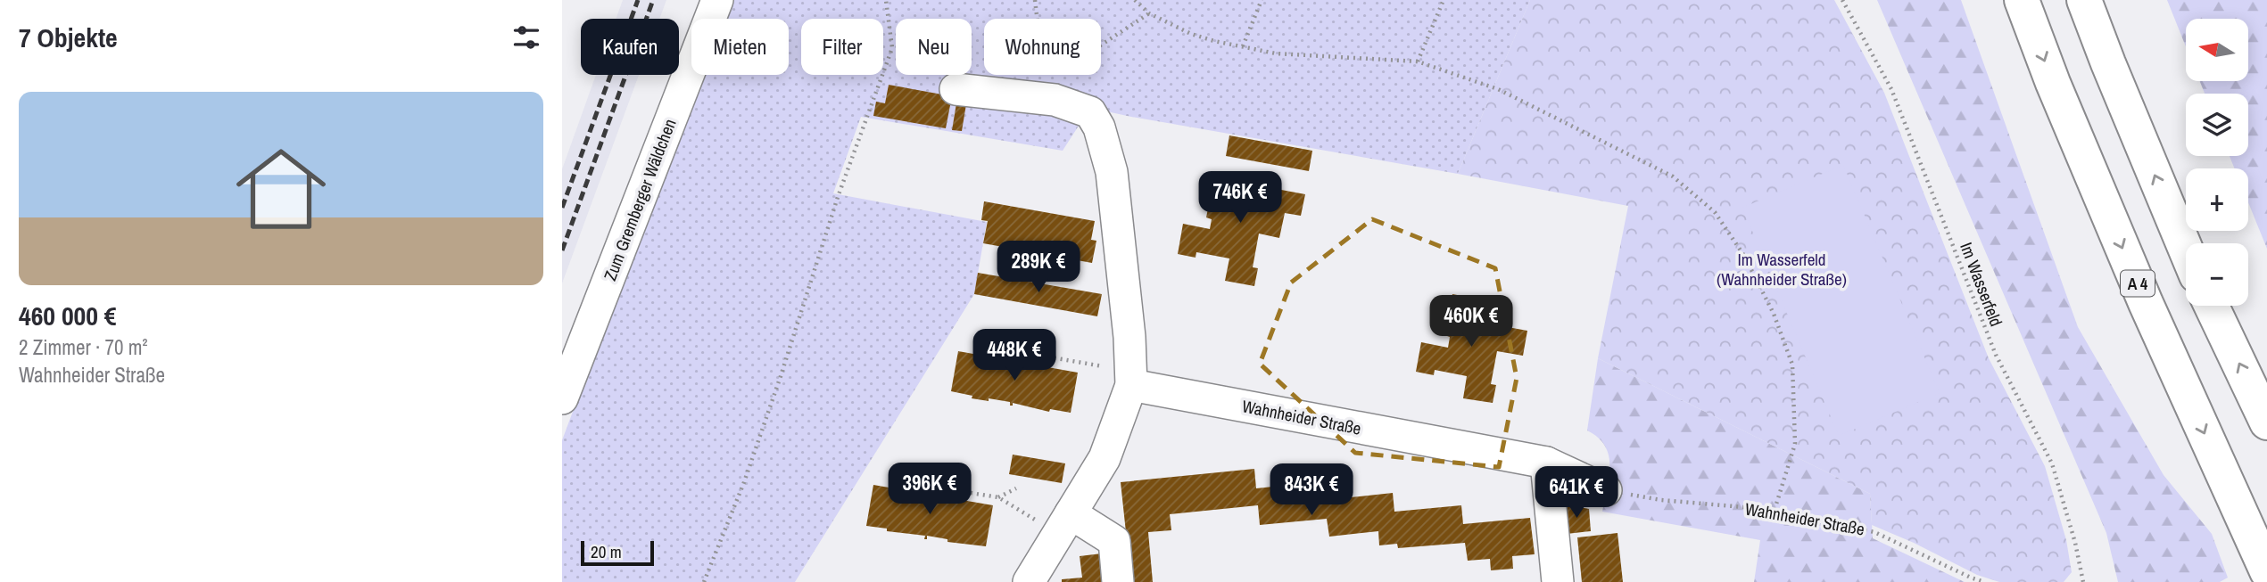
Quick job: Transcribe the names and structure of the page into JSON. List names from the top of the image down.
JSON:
{
  "streets": {
    "highway": ["A 4"],
    "street": ["Zum Gremberger Wäldchen", "Wahnheider Straße"],
    "path": ["Im Wasserfeld"]
  },
  "parks": ["Im Wasserfeld (Wahnheider Straße)"],
  "scale_bar": "20 m",
  "north": "left",
  "page": {
    "heading": "7 Objekte",
    "map_buttons": ["+", "−"],
    "chip": [
      "Kaufen",
      "Mieten",
      "Filter",
      "Neu",
      "Wohnung"
    ],
    "list": [
      {
        "name": "460 000 €",
        "note": "2 Zimmer · 70 m² · Wahnheider Straße"
      }
    ],
    "price": [
      "746K €",
      "289K €",
      "460K €",
      "448K €",
      "396K €",
      "843K €",
      "641K €"
    ],
    "scale": "20 m"
  }
}
